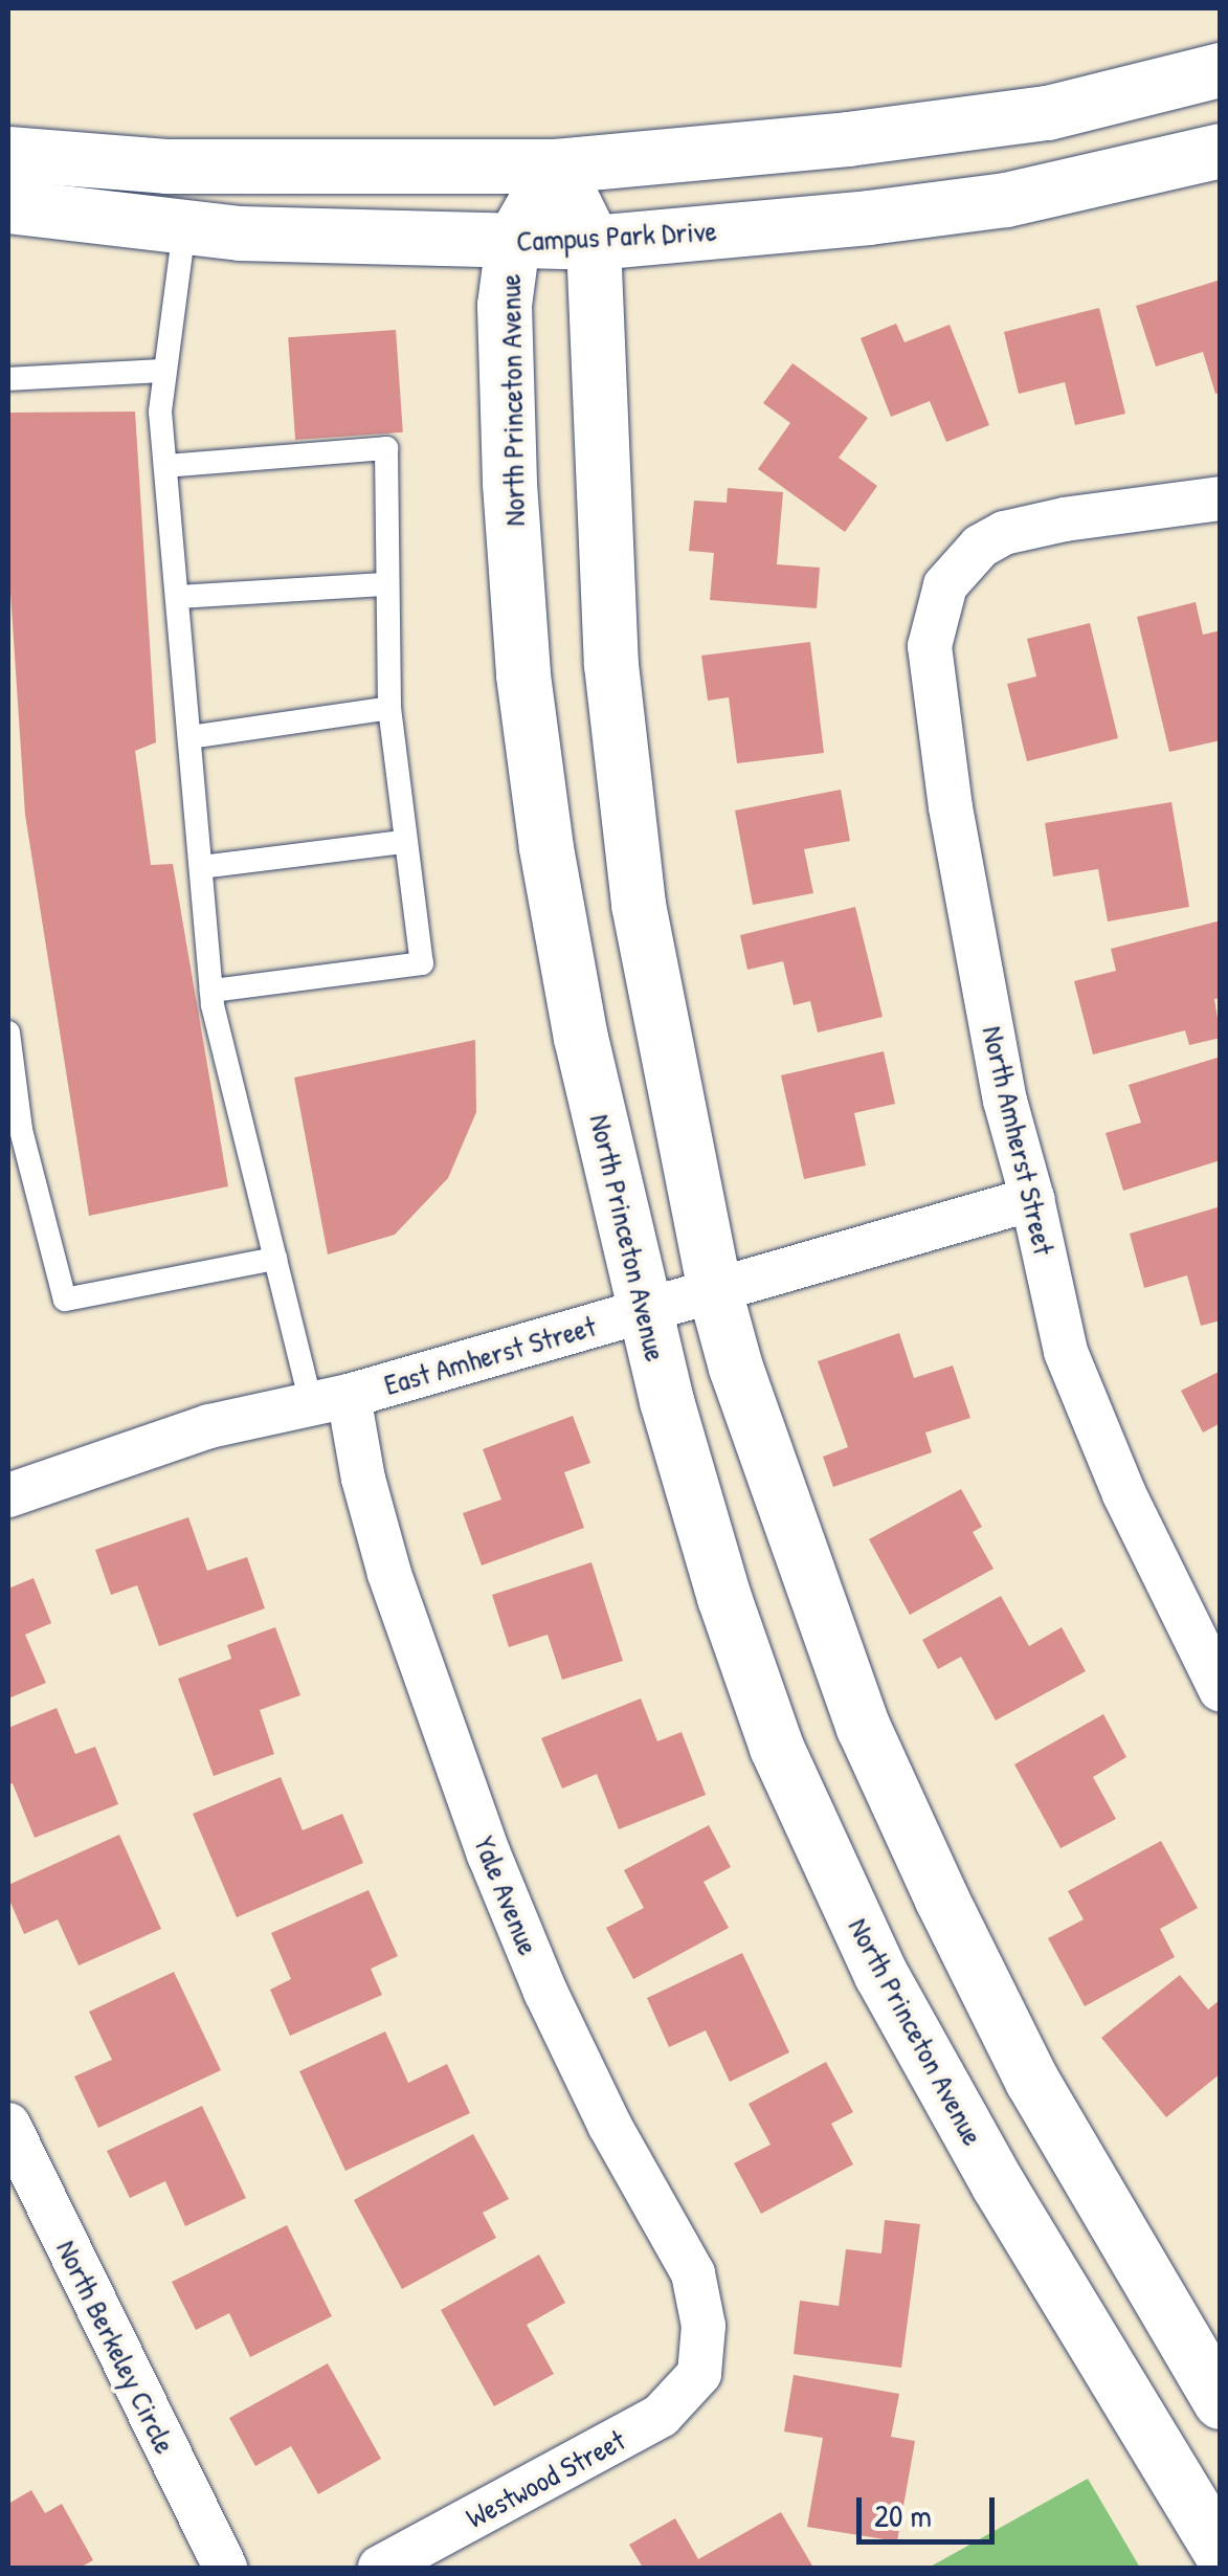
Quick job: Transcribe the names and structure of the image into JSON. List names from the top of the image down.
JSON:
{
  "streets": {
    "street": [
      "Campus Park Drive",
      "North Princeton Avenue",
      "North Amherst Street",
      "East Amherst Street",
      "Yale Avenue",
      "North Berkeley Circle",
      "Westwood Street"
    ]
  },
  "crossings": [
    ["Campus Park Drive", "North Princeton Avenue"],
    ["North Princeton Avenue", "East Amherst Street"],
    ["North Amherst Street", "East Amherst Street"],
    ["East Amherst Street", "Yale Avenue"],
    ["Yale Avenue", "Westwood Street"]
  ],
  "scale_bar": "20 m"
}
